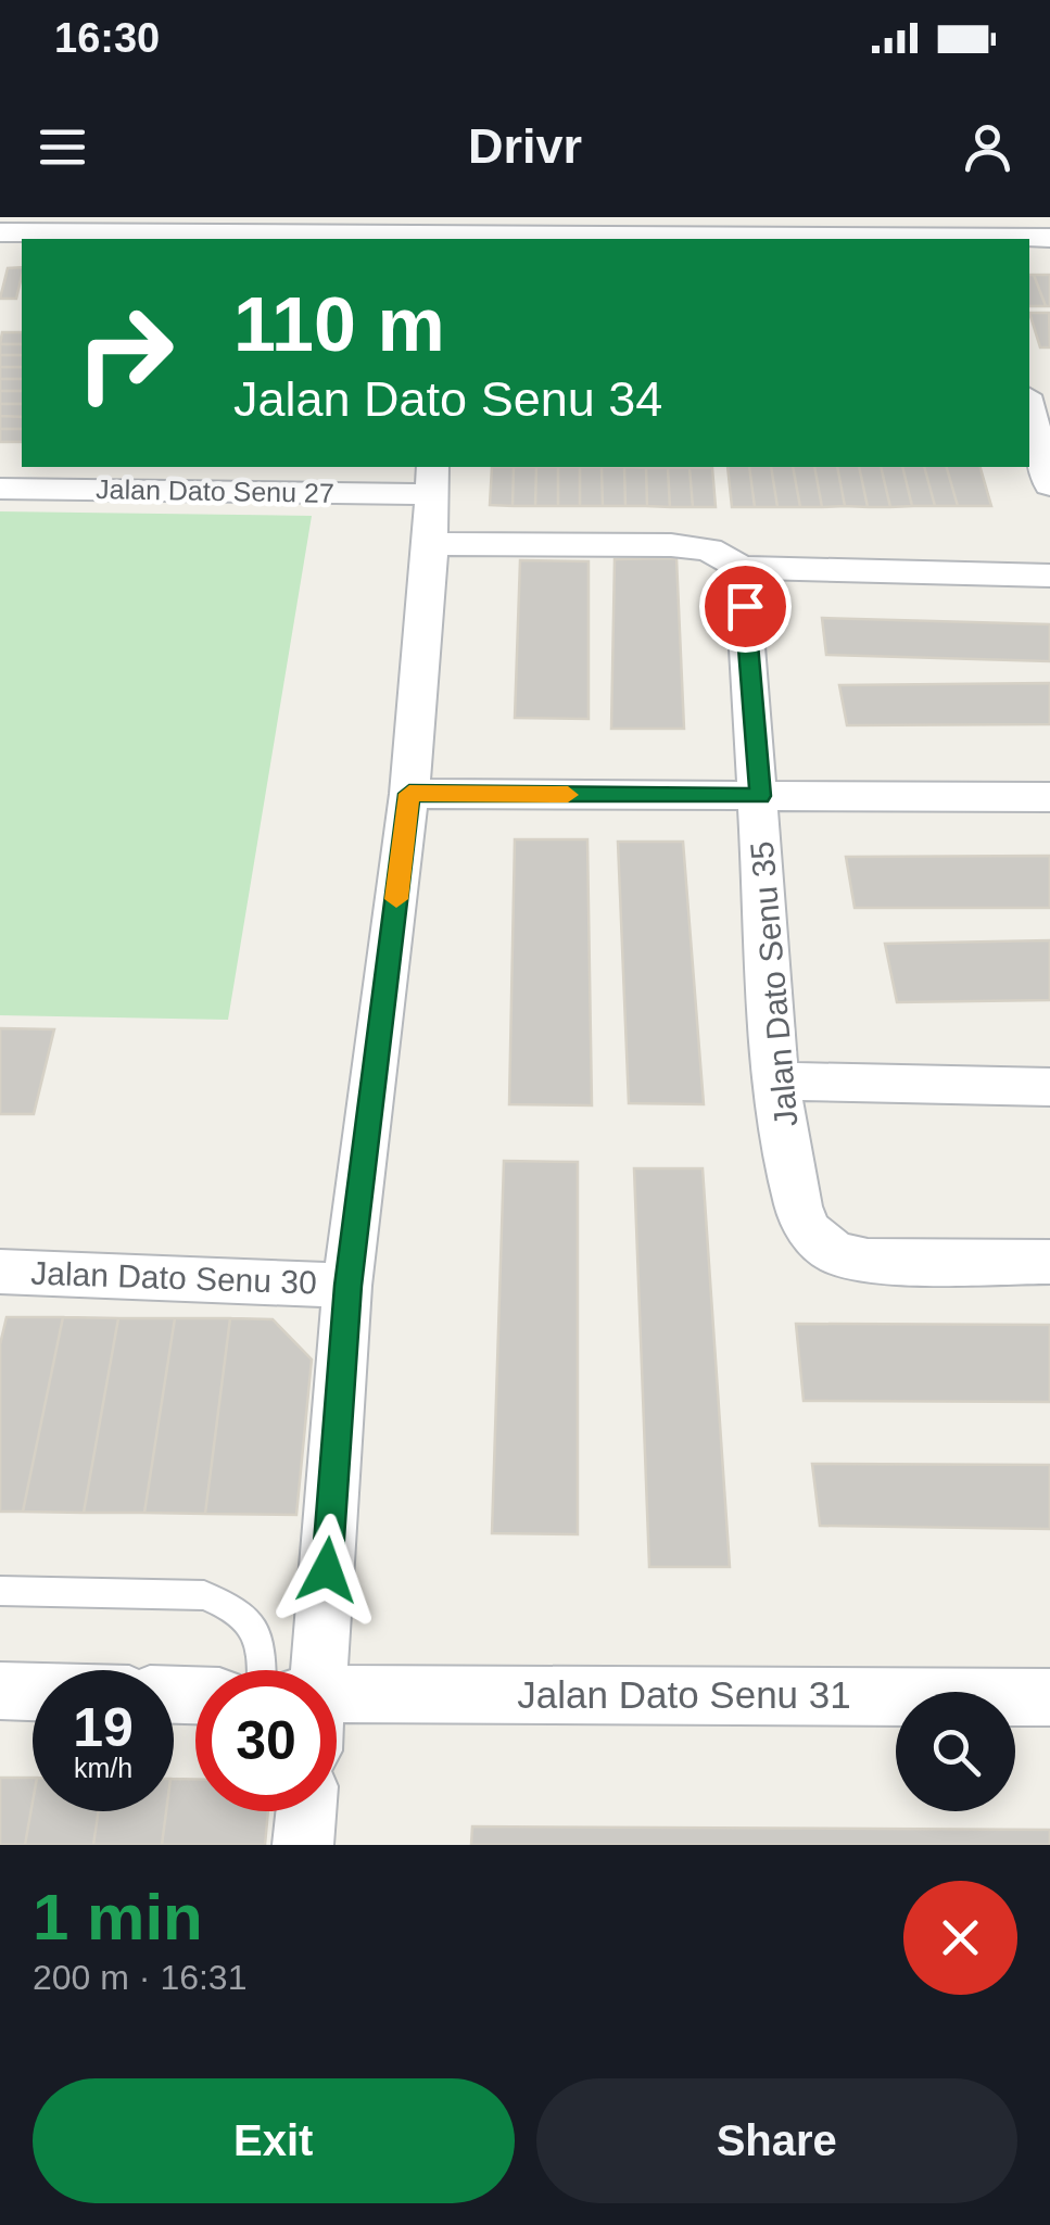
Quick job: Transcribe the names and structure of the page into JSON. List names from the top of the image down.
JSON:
{
  "streets": {
    "street": [
      "Jalan Dato Senu 27",
      "Jalan Dato Senu 35",
      "Jalan Dato Senu 30",
      "Jalan Dato Senu 31"
    ]
  },
  "page": {
    "status": "16:30",
    "header": "Drivr",
    "turn": ["110 m", "Jalan Dato Senu 34"],
    "speed": "19 km/h",
    "limit": "30",
    "heading": ["1 min", "200 m · 16:31"],
    "buttons": ["Exit", "Share"]
  }
}
